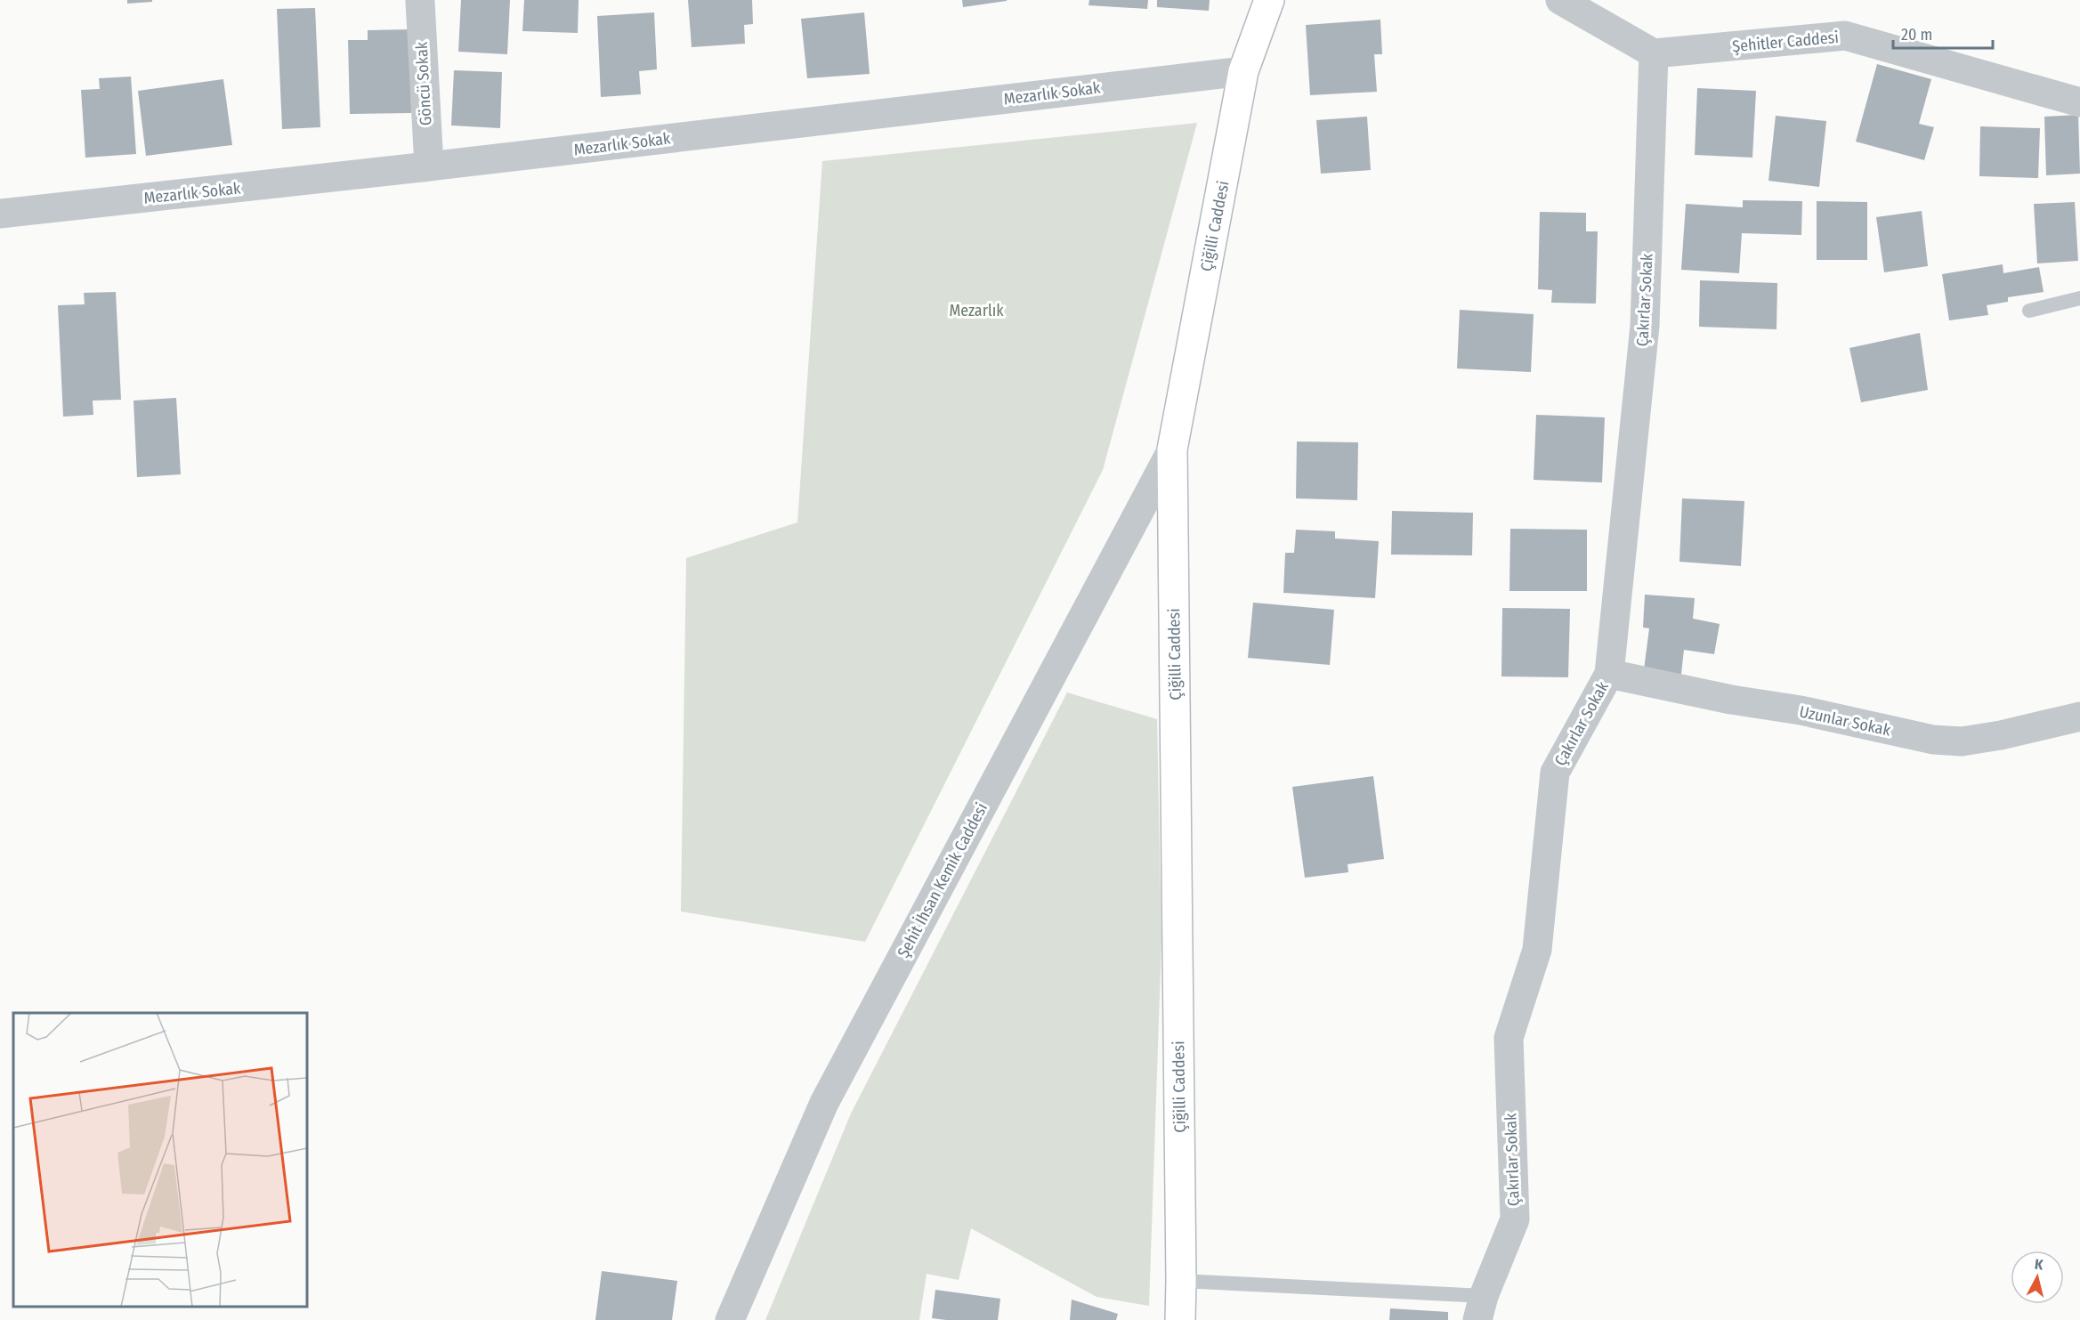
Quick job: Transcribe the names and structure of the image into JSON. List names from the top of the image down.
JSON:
{
  "streets": {
    "main road": ["Çiğilli Caddesi"],
    "street": [
      "Şehitler Caddesi",
      "Göncü Sokak",
      "Mezarlık Sokak",
      "Çakırlar Sokak",
      "Uzunlar Sokak",
      "Şehit İhsan Kemik Caddesi"
    ]
  },
  "crossings": [
    ["Şehitler Caddesi", "Çakırlar Sokak"],
    ["Göncü Sokak", "Mezarlık Sokak"],
    ["Mezarlık Sokak", "Çiğilli Caddesi"],
    ["Çiğilli Caddesi", "Şehit İhsan Kemik Caddesi"],
    ["Çakırlar Sokak", "Uzunlar Sokak"]
  ],
  "parks": ["Mezarlık"],
  "scale_bar": "20 m",
  "north": "top"
}
